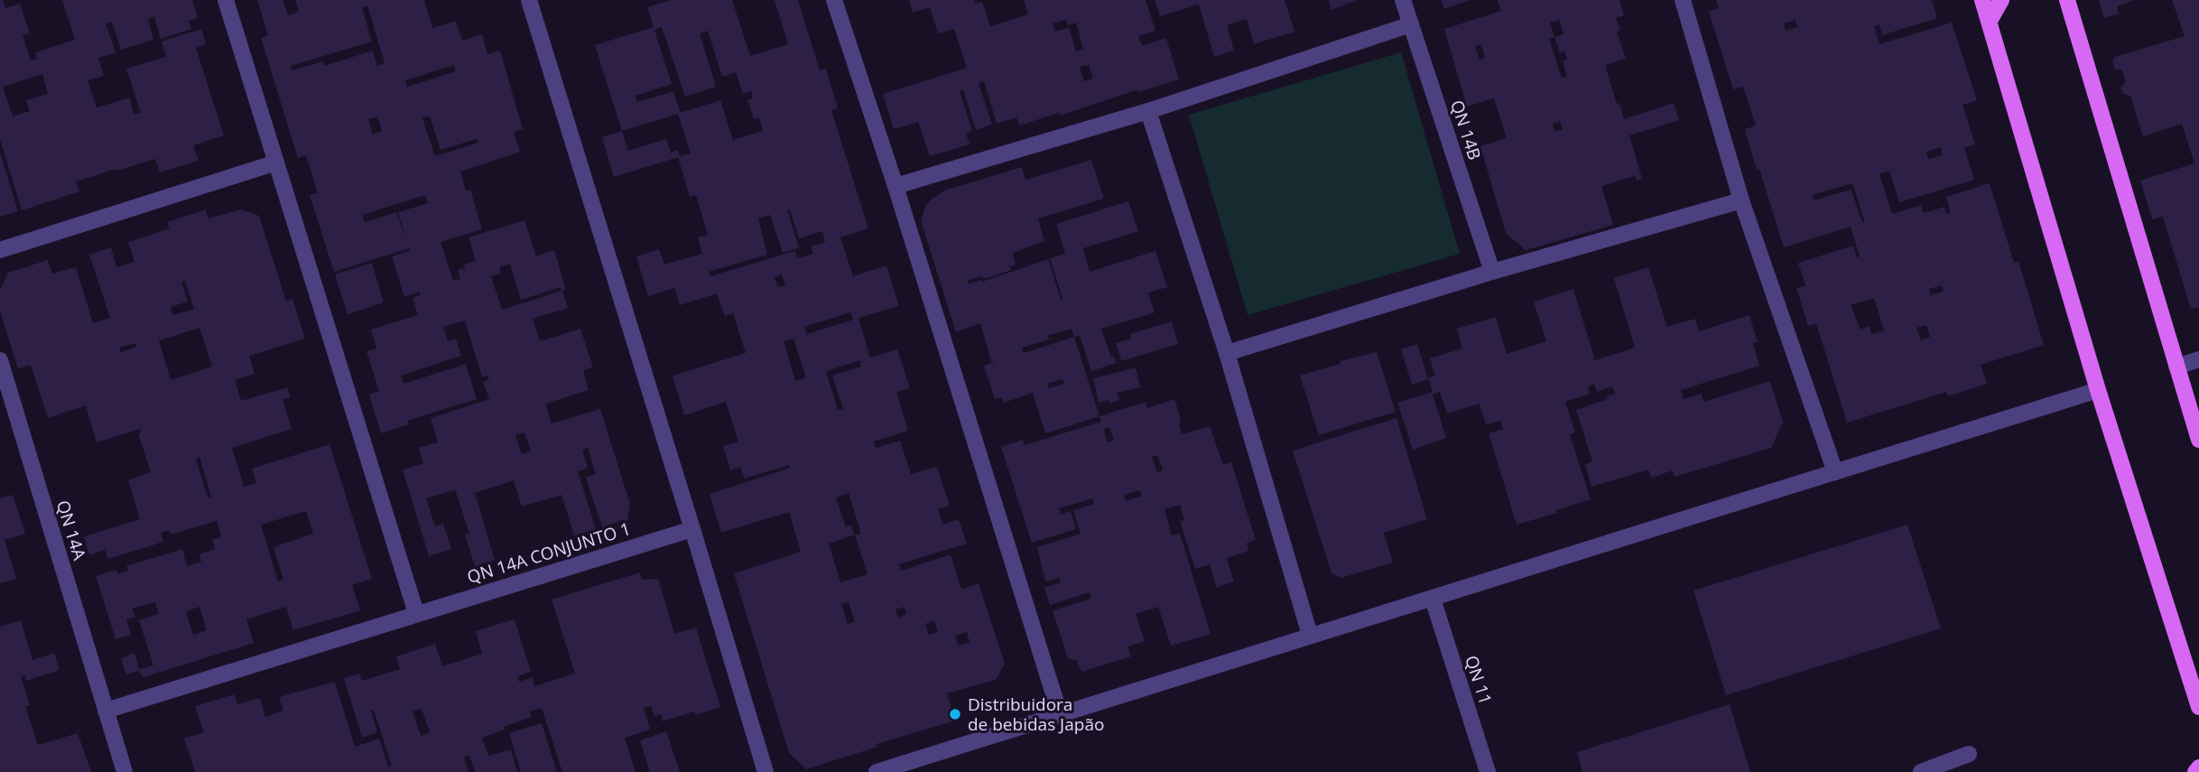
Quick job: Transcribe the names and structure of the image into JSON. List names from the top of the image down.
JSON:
{
  "streets": {
    "street": [
      "QN 14B",
      "QN 14A",
      "QN 14A CONJUNTO 1",
      "QN 11"
    ]
  },
  "crossings": [
    ["QN 14A", "QN 14A CONJUNTO 1"]
  ],
  "places": ["Distribuidora de bebidas Japão"]
}
